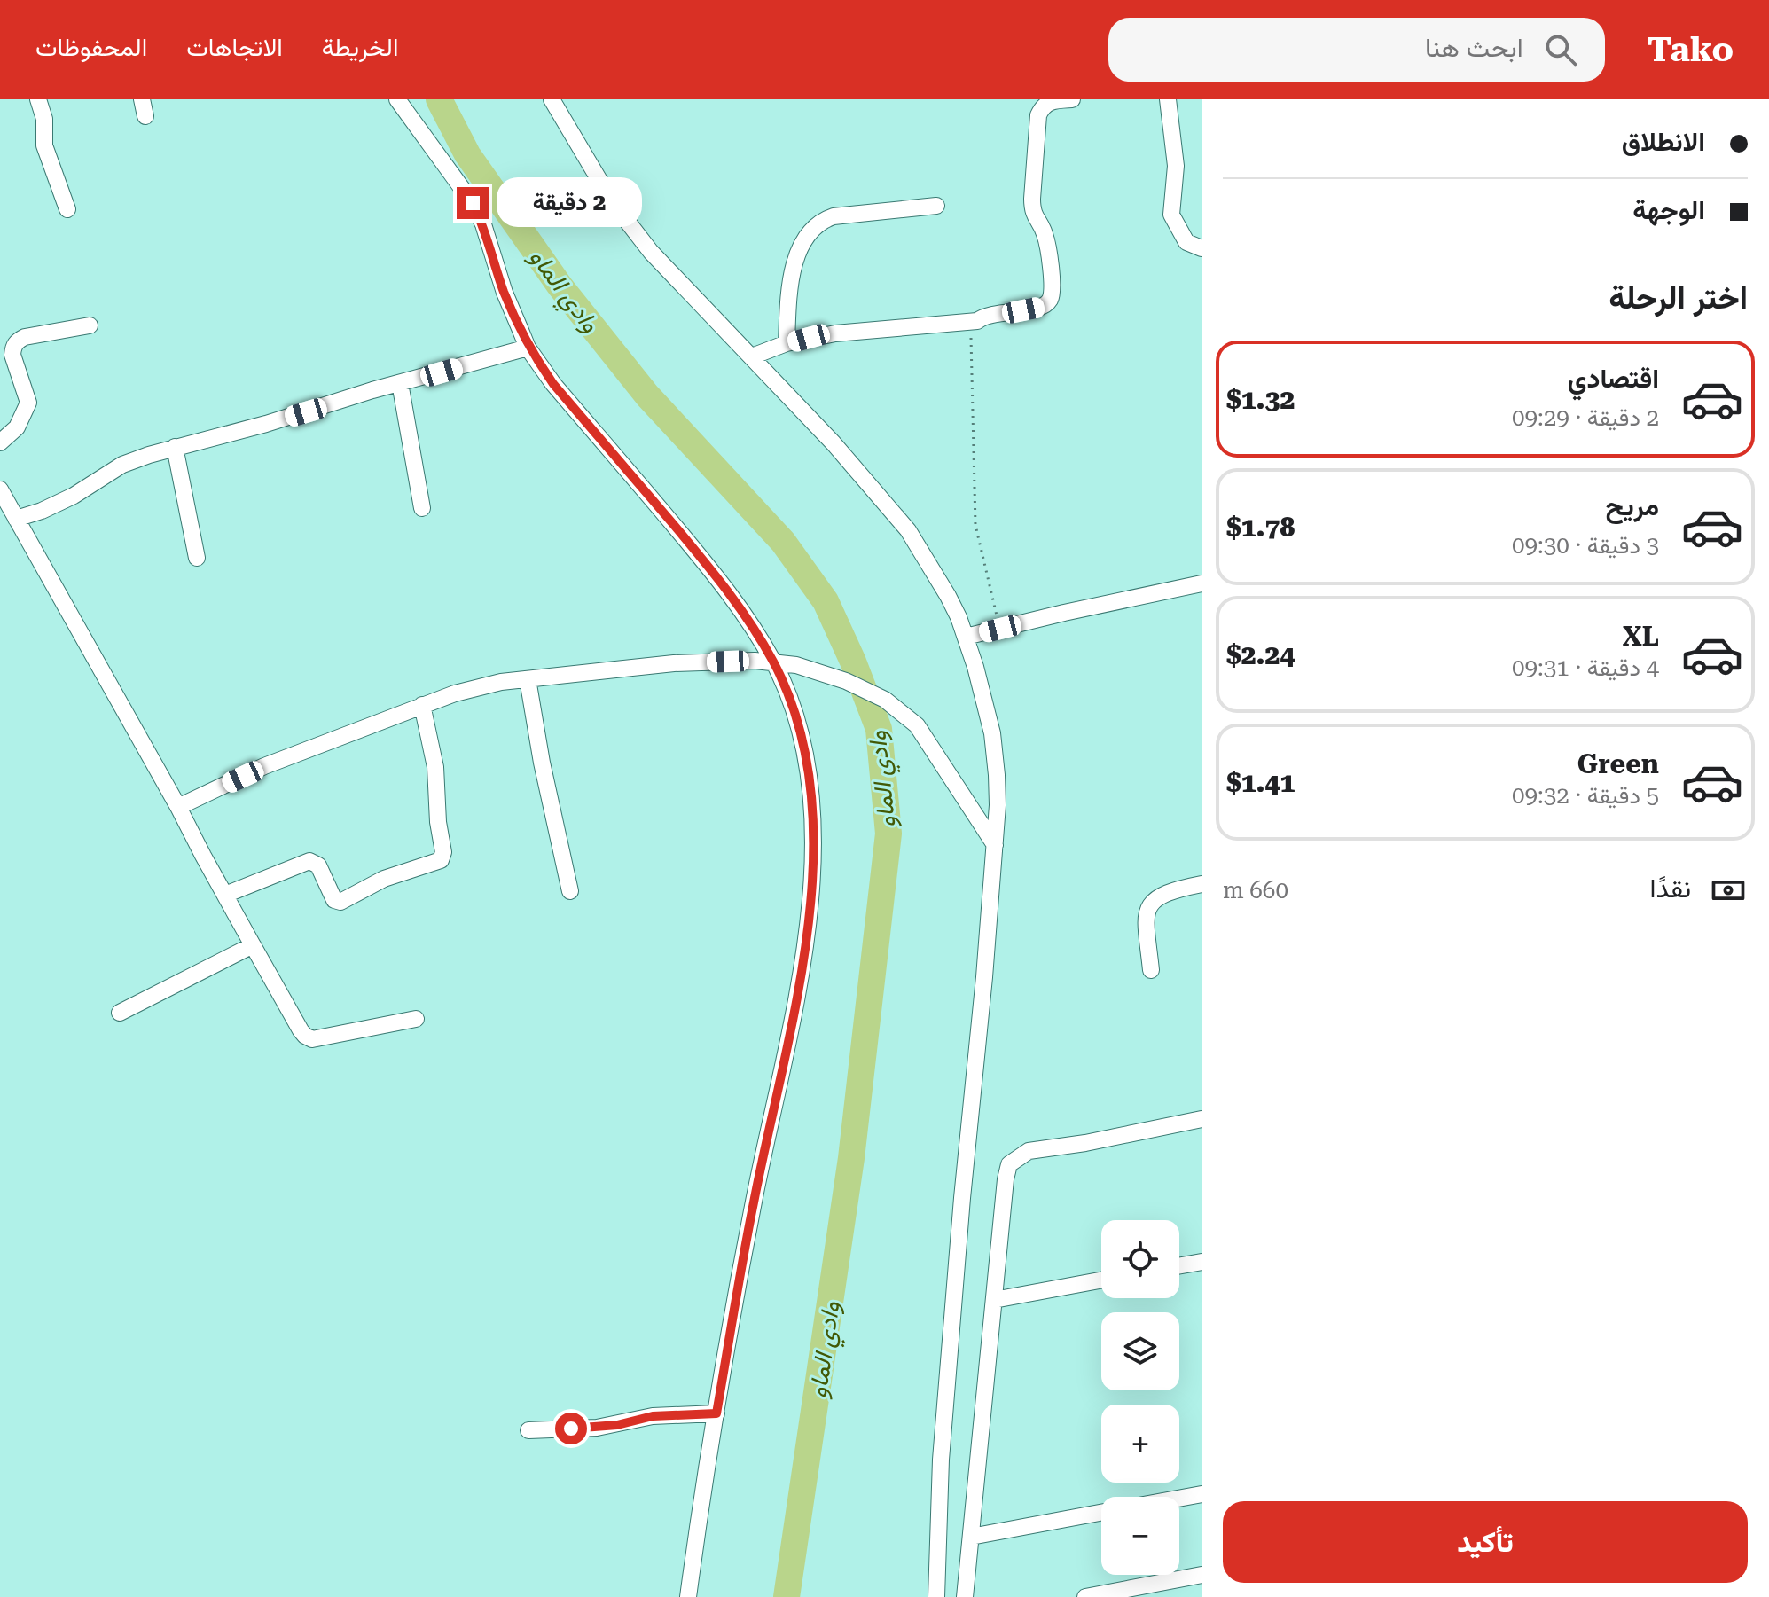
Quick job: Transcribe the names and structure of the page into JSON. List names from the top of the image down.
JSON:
{
  "water": ["وادي الماو"],
  "page": {
    "header": "Tako",
    "search": "ابحث هنا",
    "nav": ["الخريطة", "الاتجاهات", "المحفوظات"],
    "banner": ["الانطلاق", "الوجهة"],
    "bubble": "2 دقيقة",
    "heading": "اختر الرحلة",
    "list": [
      {
        "name": "اقتصادي",
        "note": "2 دقيقة · 09:29",
        "value": "$1.32"
      },
      {
        "name": "مريح",
        "note": "3 دقيقة · 09:30",
        "value": "$1.78"
      },
      {
        "name": "XL",
        "note": "4 دقيقة · 09:31",
        "value": "$2.24"
      },
      {
        "name": "Green",
        "note": "5 دقيقة · 09:32",
        "value": "$1.41"
      }
    ],
    "pay": ["نقدًا", "660 m"],
    "map_buttons": ["+", "−"],
    "buttons": "تأكيد"
  }
}
